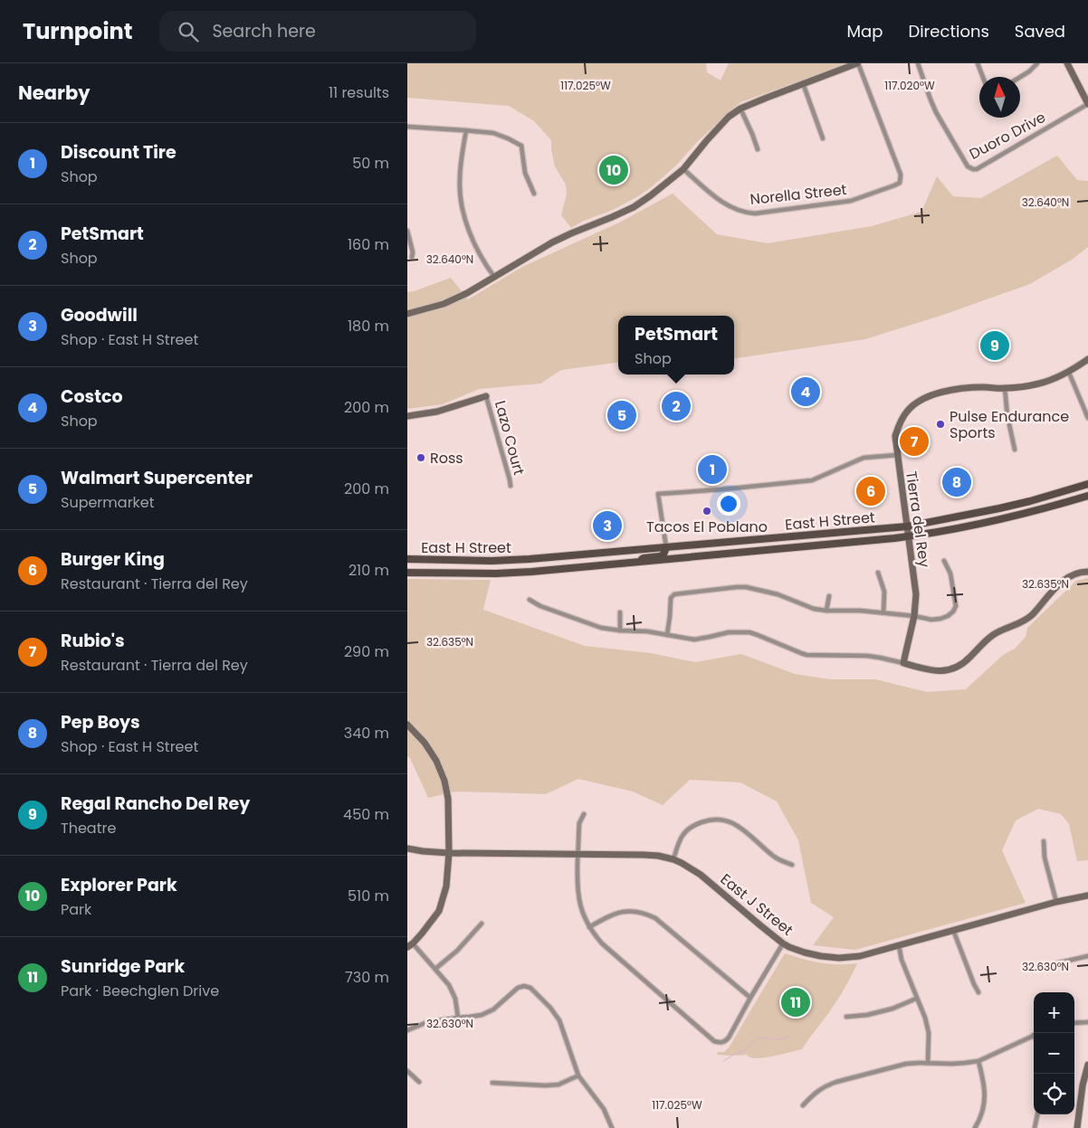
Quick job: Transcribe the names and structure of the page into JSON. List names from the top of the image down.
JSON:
{
  "streets": {
    "main road": ["East H Street"],
    "street": [
      "Duoro Drive",
      "Norella Street",
      "Lazo Court",
      "Tierra del Rey",
      "East J Street"
    ]
  },
  "crossings": [
    ["Tierra del Rey", "East H Street"]
  ],
  "places": ["Pulse Endurance Sports", "Ross", "Tacos El Poblano"],
  "north": "top",
  "page": {
    "header": "Turnpoint",
    "search": "Search here",
    "nav": ["Map", "Directions", "Saved"],
    "heading": ["Nearby", "11 results"],
    "list": [
      {
        "mark": "1",
        "name": "Discount Tire",
        "note": "Shop",
        "value": "50 m"
      },
      {
        "mark": "2",
        "name": "PetSmart",
        "note": "Shop",
        "value": "160 m"
      },
      {
        "mark": "3",
        "name": "Goodwill",
        "note": "Shop · East H Street",
        "value": "180 m"
      },
      {
        "mark": "4",
        "name": "Costco",
        "note": "Shop",
        "value": "200 m"
      },
      {
        "mark": "5",
        "name": "Walmart Supercenter",
        "note": "Supermarket",
        "value": "200 m"
      },
      {
        "mark": "6",
        "name": "Burger King",
        "note": "Restaurant · Tierra del Rey",
        "value": "210 m"
      },
      {
        "mark": "7",
        "name": "Rubio's",
        "note": "Restaurant · Tierra del Rey",
        "value": "290 m"
      },
      {
        "mark": "8",
        "name": "Pep Boys",
        "note": "Shop · East H Street",
        "value": "340 m"
      },
      {
        "mark": "9",
        "name": "Regal Rancho Del Rey",
        "note": "Theatre",
        "value": "450 m"
      },
      {
        "mark": "10",
        "name": "Explorer Park",
        "note": "Park",
        "value": "510 m"
      },
      {
        "mark": "11",
        "name": "Sunridge Park",
        "note": "Park · Beechglen Drive",
        "value": "730 m"
      }
    ],
    "pins": [
      "10",
      "9",
      "4",
      "2",
      "5",
      "7",
      "1",
      "8",
      "6",
      "3",
      "11"
    ],
    "popup": ["PetSmart", "Shop"],
    "map_buttons": ["+", "−"]
  },
  "coordinates": [
    "117.025°W",
    "117.020°W",
    "32.640°N",
    "32.635°N",
    "32.630°N"
  ]
}
